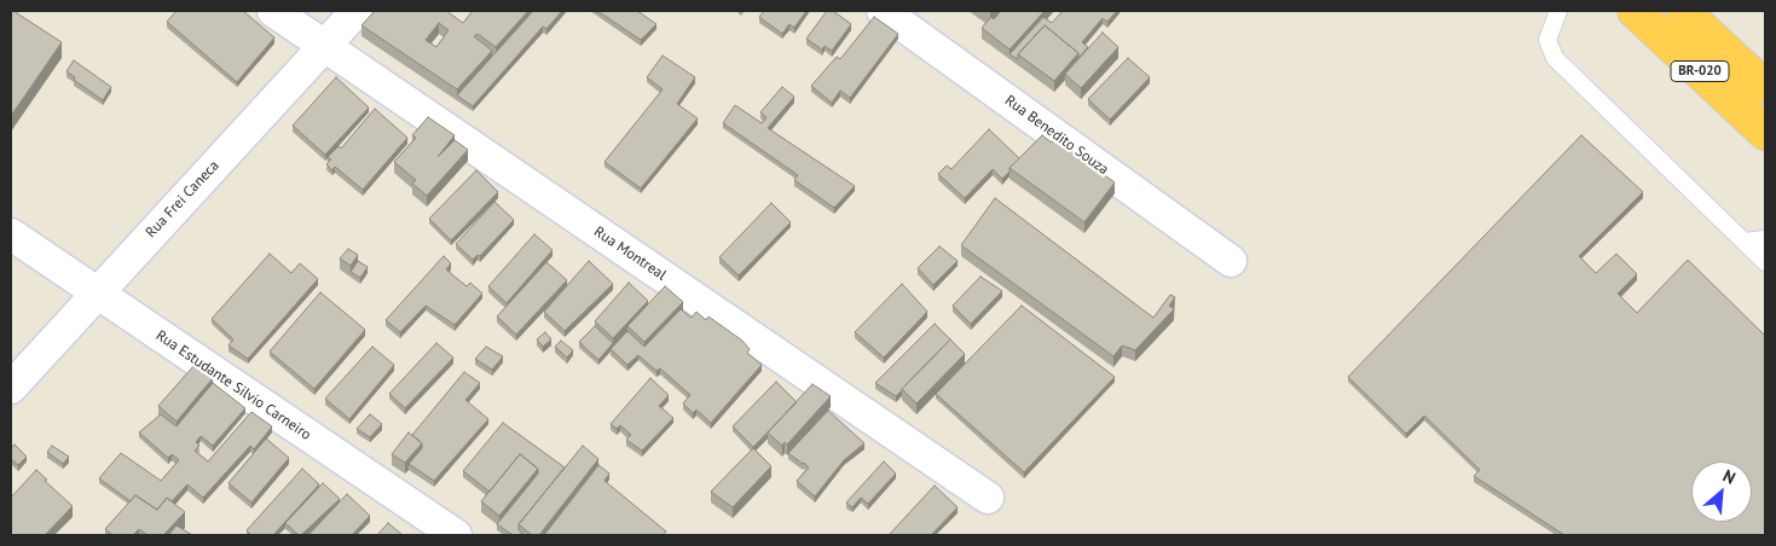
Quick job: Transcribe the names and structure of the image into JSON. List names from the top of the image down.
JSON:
{
  "streets": {
    "highway": ["BR-020"],
    "street": [
      "Rua Benedito Souza",
      "Rua Frei Caneca",
      "Rua Montreal",
      "Rua Estudante Silvio Carneiro"
    ]
  },
  "crossings": [
    ["Rua Frei Caneca", "Rua Montreal"],
    ["Rua Frei Caneca", "Rua Estudante Silvio Carneiro"]
  ],
  "north": "top right"
}
